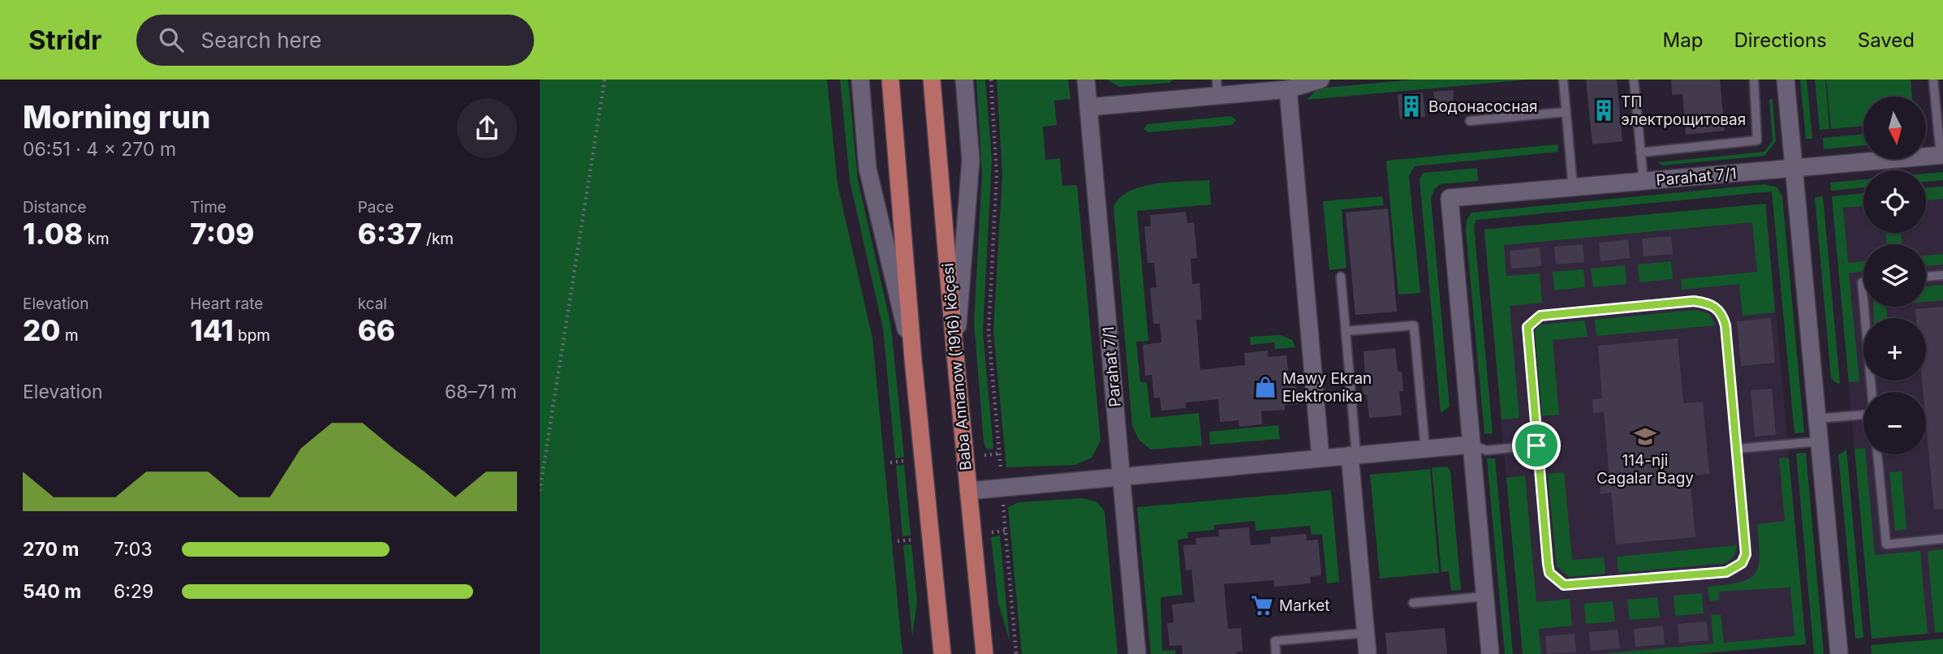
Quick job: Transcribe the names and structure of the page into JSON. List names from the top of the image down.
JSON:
{
  "streets": {
    "main road": ["Baba Annanow (1916) köçesi"],
    "street": ["Parahat 7/1"]
  },
  "places": {
    "building": ["Водонасосная", "ТП электрощитовая"],
    "shop": ["Mawy Ekran Elektronika"],
    "school or university": ["114-nji Cagalar Bagy"],
    "supermarket": ["Market"]
  },
  "north": "bottom",
  "page": {
    "header": "Stridr",
    "search": "Search here",
    "nav": ["Map", "Directions", "Saved"],
    "heading": ["Morning run", "06:51 · 4 × 270 m"],
    "map_buttons": ["+", "−"],
    "stats": [
      ["Distance", "1.08 km"],
      ["Time", "7:09"],
      ["Pace", "6:37 /km"],
      ["Elevation", "20 m"],
      ["Heart rate", "141 bpm"],
      ["kcal", "66"]
    ],
    "chart": ["Elevation", "68–71 m"],
    "list": [
      {
        "name": "270 m",
        "note": "7:03"
      },
      {
        "name": "540 m",
        "note": "6:29"
      }
    ]
  }
}
